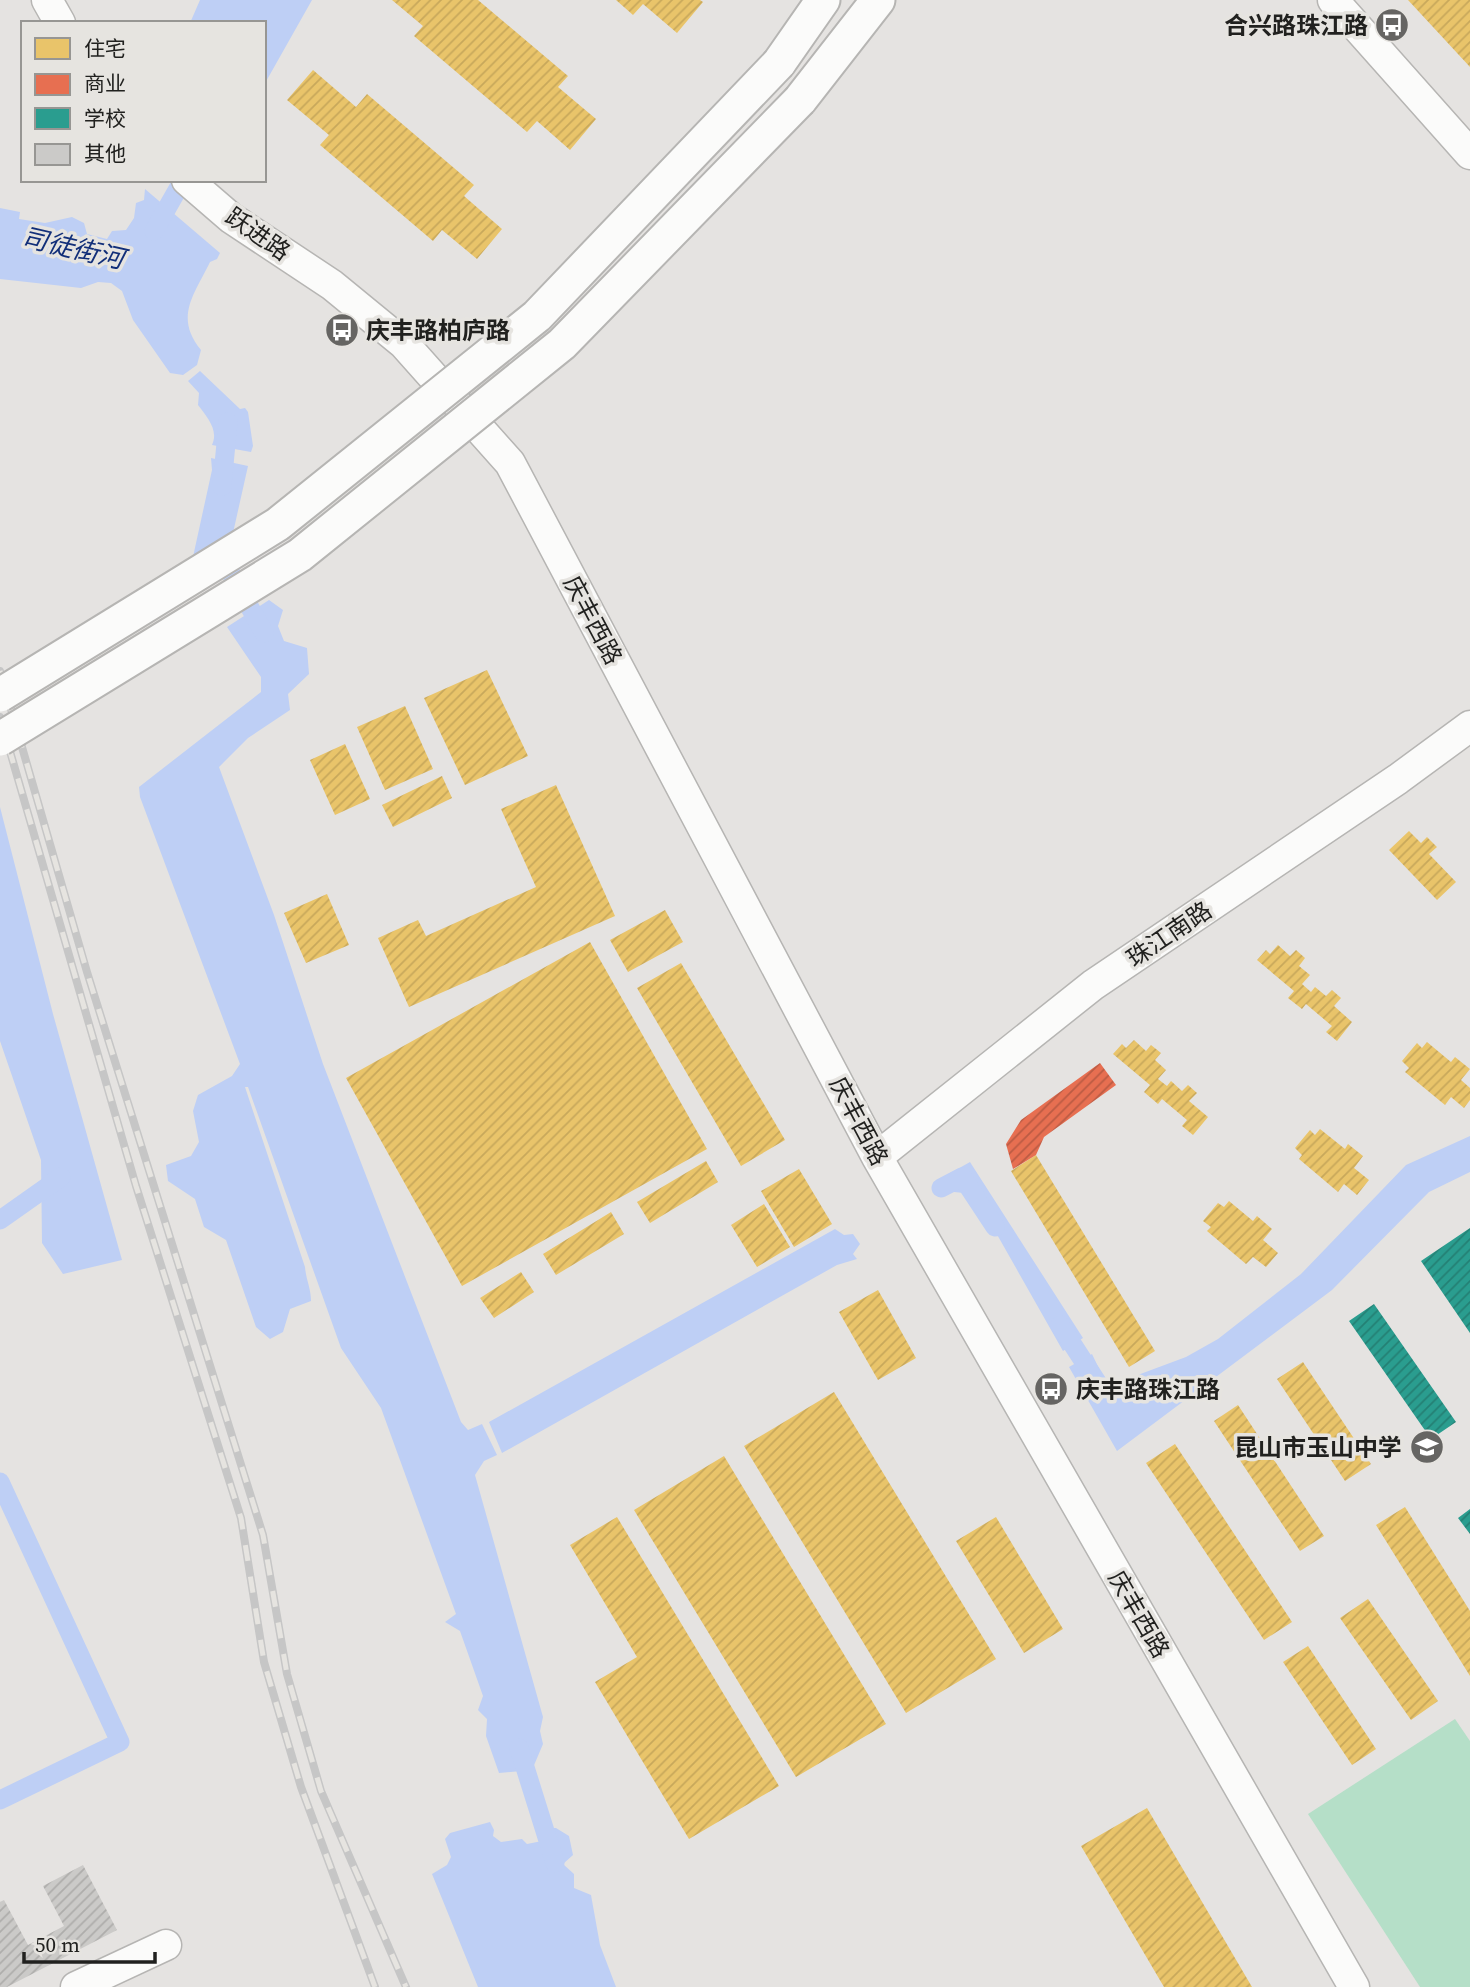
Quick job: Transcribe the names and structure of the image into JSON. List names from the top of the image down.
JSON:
{
  "streets": {
    "street": ["跃进路", "庆丰西路", "珠江南路"]
  },
  "crossings": [
    ["跃进路", "庆丰西路"],
    ["庆丰西路", "珠江南路"]
  ],
  "water": ["司徒街河"],
  "places": {
    "bus stop": ["合兴路珠江路", "庆丰路柏庐路", "庆丰路珠江路"],
    "school or university": ["昆山市玉山中学"]
  },
  "legend": [
    "住宅",
    "商业",
    "学校",
    "其他"
  ],
  "scale_bar": "50 m"
}
